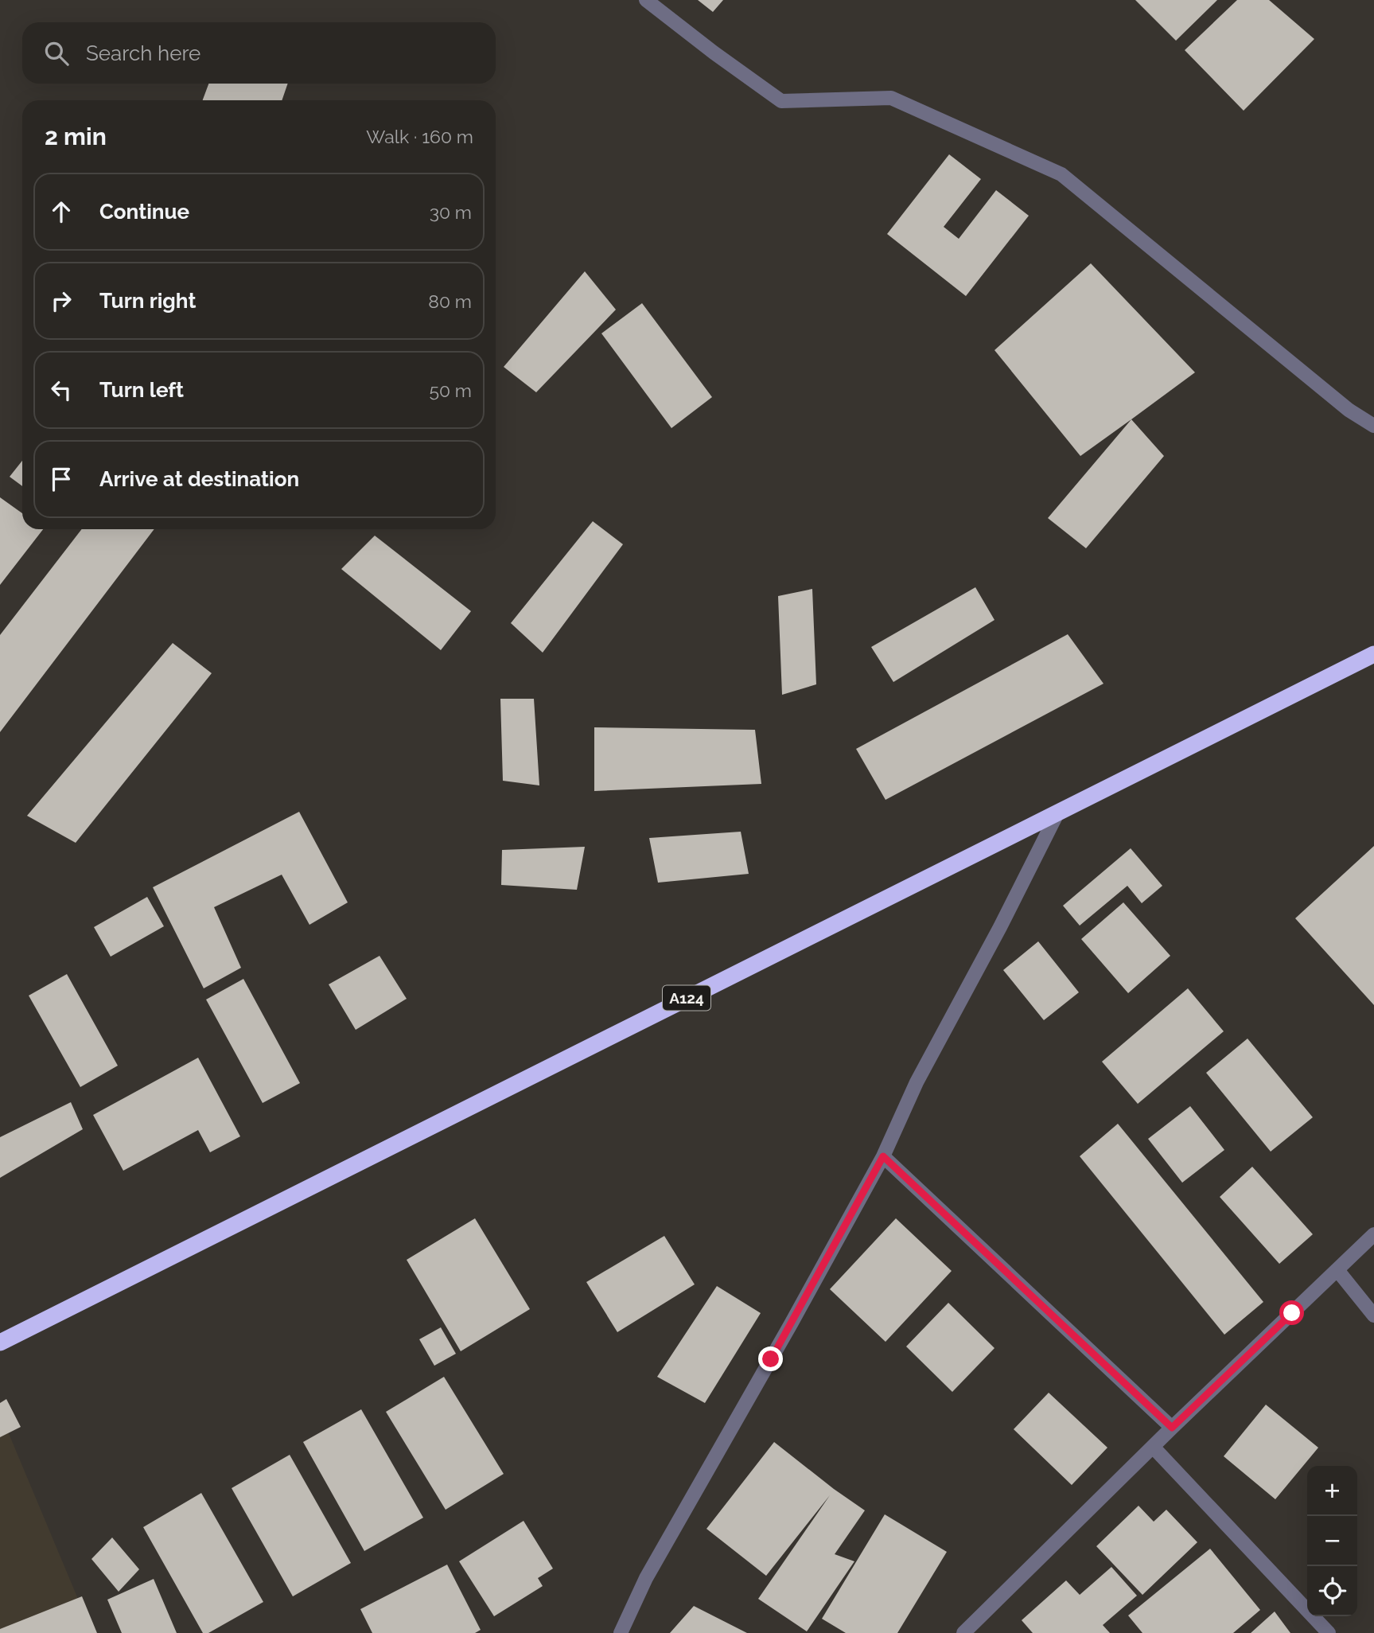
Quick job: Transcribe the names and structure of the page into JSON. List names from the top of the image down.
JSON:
{
  "streets": {
    "highway": ["A124"]
  },
  "page": {
    "search": "Search here",
    "heading": ["2 min", "Walk · 160 m"],
    "list": [
      ["Continue", "30 m"],
      ["Turn right", "80 m"],
      ["Turn left", "50 m"],
      "Arrive at destination"
    ],
    "map_buttons": ["+", "−"]
  }
}
